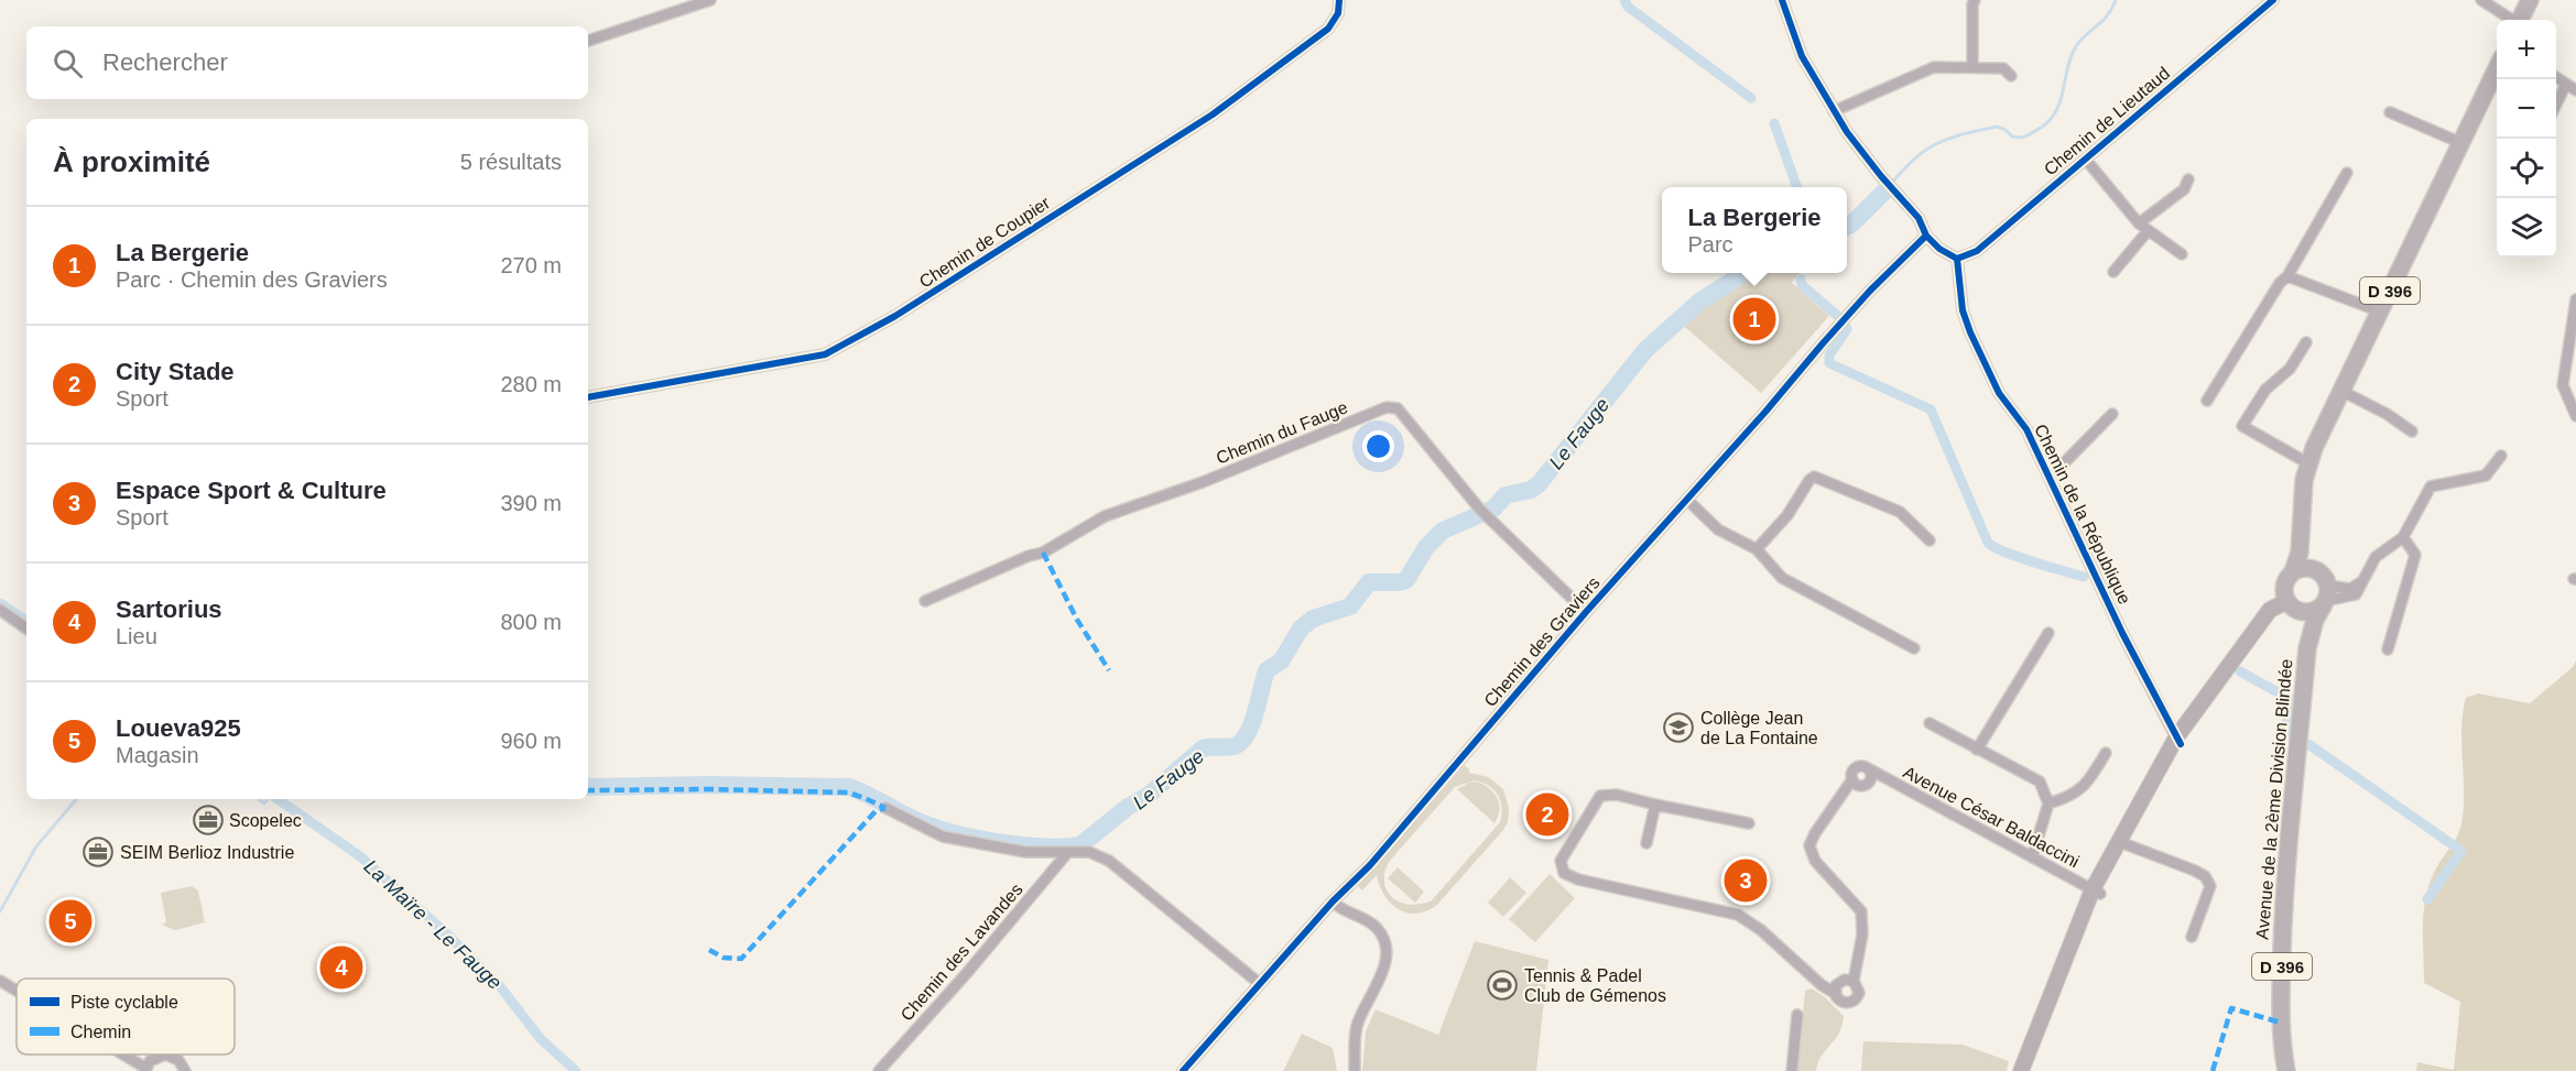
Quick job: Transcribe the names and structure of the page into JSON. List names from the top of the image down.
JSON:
{
  "streets": {
    "main road": ["D 396", "Avenue de la 2ème Division Blindée"],
    "street": [
      "Chemin de Lieutaud",
      "Chemin de Coupier",
      "Chemin du Fauge",
      "Chemin de la République",
      "Chemin des Graviers",
      "Avenue César Baldaccini",
      "Chemin des Lavandes"
    ]
  },
  "crossings": [
    ["Chemin de Lieutaud", "Chemin de la République"],
    ["D 396", "Avenue de la 2ème Division Blindée"],
    ["Chemin du Fauge", "Chemin des Graviers"]
  ],
  "water": ["Le Fauge", "La Maïre - Le Fauge"],
  "places": {
    "school or university": ["Collège Jean de La Fontaine"],
    "office": ["Scopelec", "SEIM Berlioz Industrie"],
    "sports": ["Tennis & Padel Club de Gémenos"]
  },
  "legend": ["Piste cyclable", "Chemin"],
  "page": {
    "map_buttons": ["+", "−"],
    "search": "Rechercher",
    "heading": ["À proximité", "5 résultats"],
    "popup": ["La Bergerie", "Parc"],
    "list": [
      {
        "mark": "1",
        "name": "La Bergerie",
        "note": "Parc · Chemin des Graviers",
        "value": "270 m"
      },
      {
        "mark": "2",
        "name": "City Stade",
        "note": "Sport",
        "value": "280 m"
      },
      {
        "mark": "3",
        "name": "Espace Sport & Culture",
        "note": "Sport",
        "value": "390 m"
      },
      {
        "mark": "4",
        "name": "Sartorius",
        "note": "Lieu",
        "value": "800 m"
      },
      {
        "mark": "5",
        "name": "Loueva925",
        "note": "Magasin",
        "value": "960 m"
      }
    ],
    "pins": [
      "1",
      "2",
      "3",
      "5",
      "4"
    ]
  }
}
